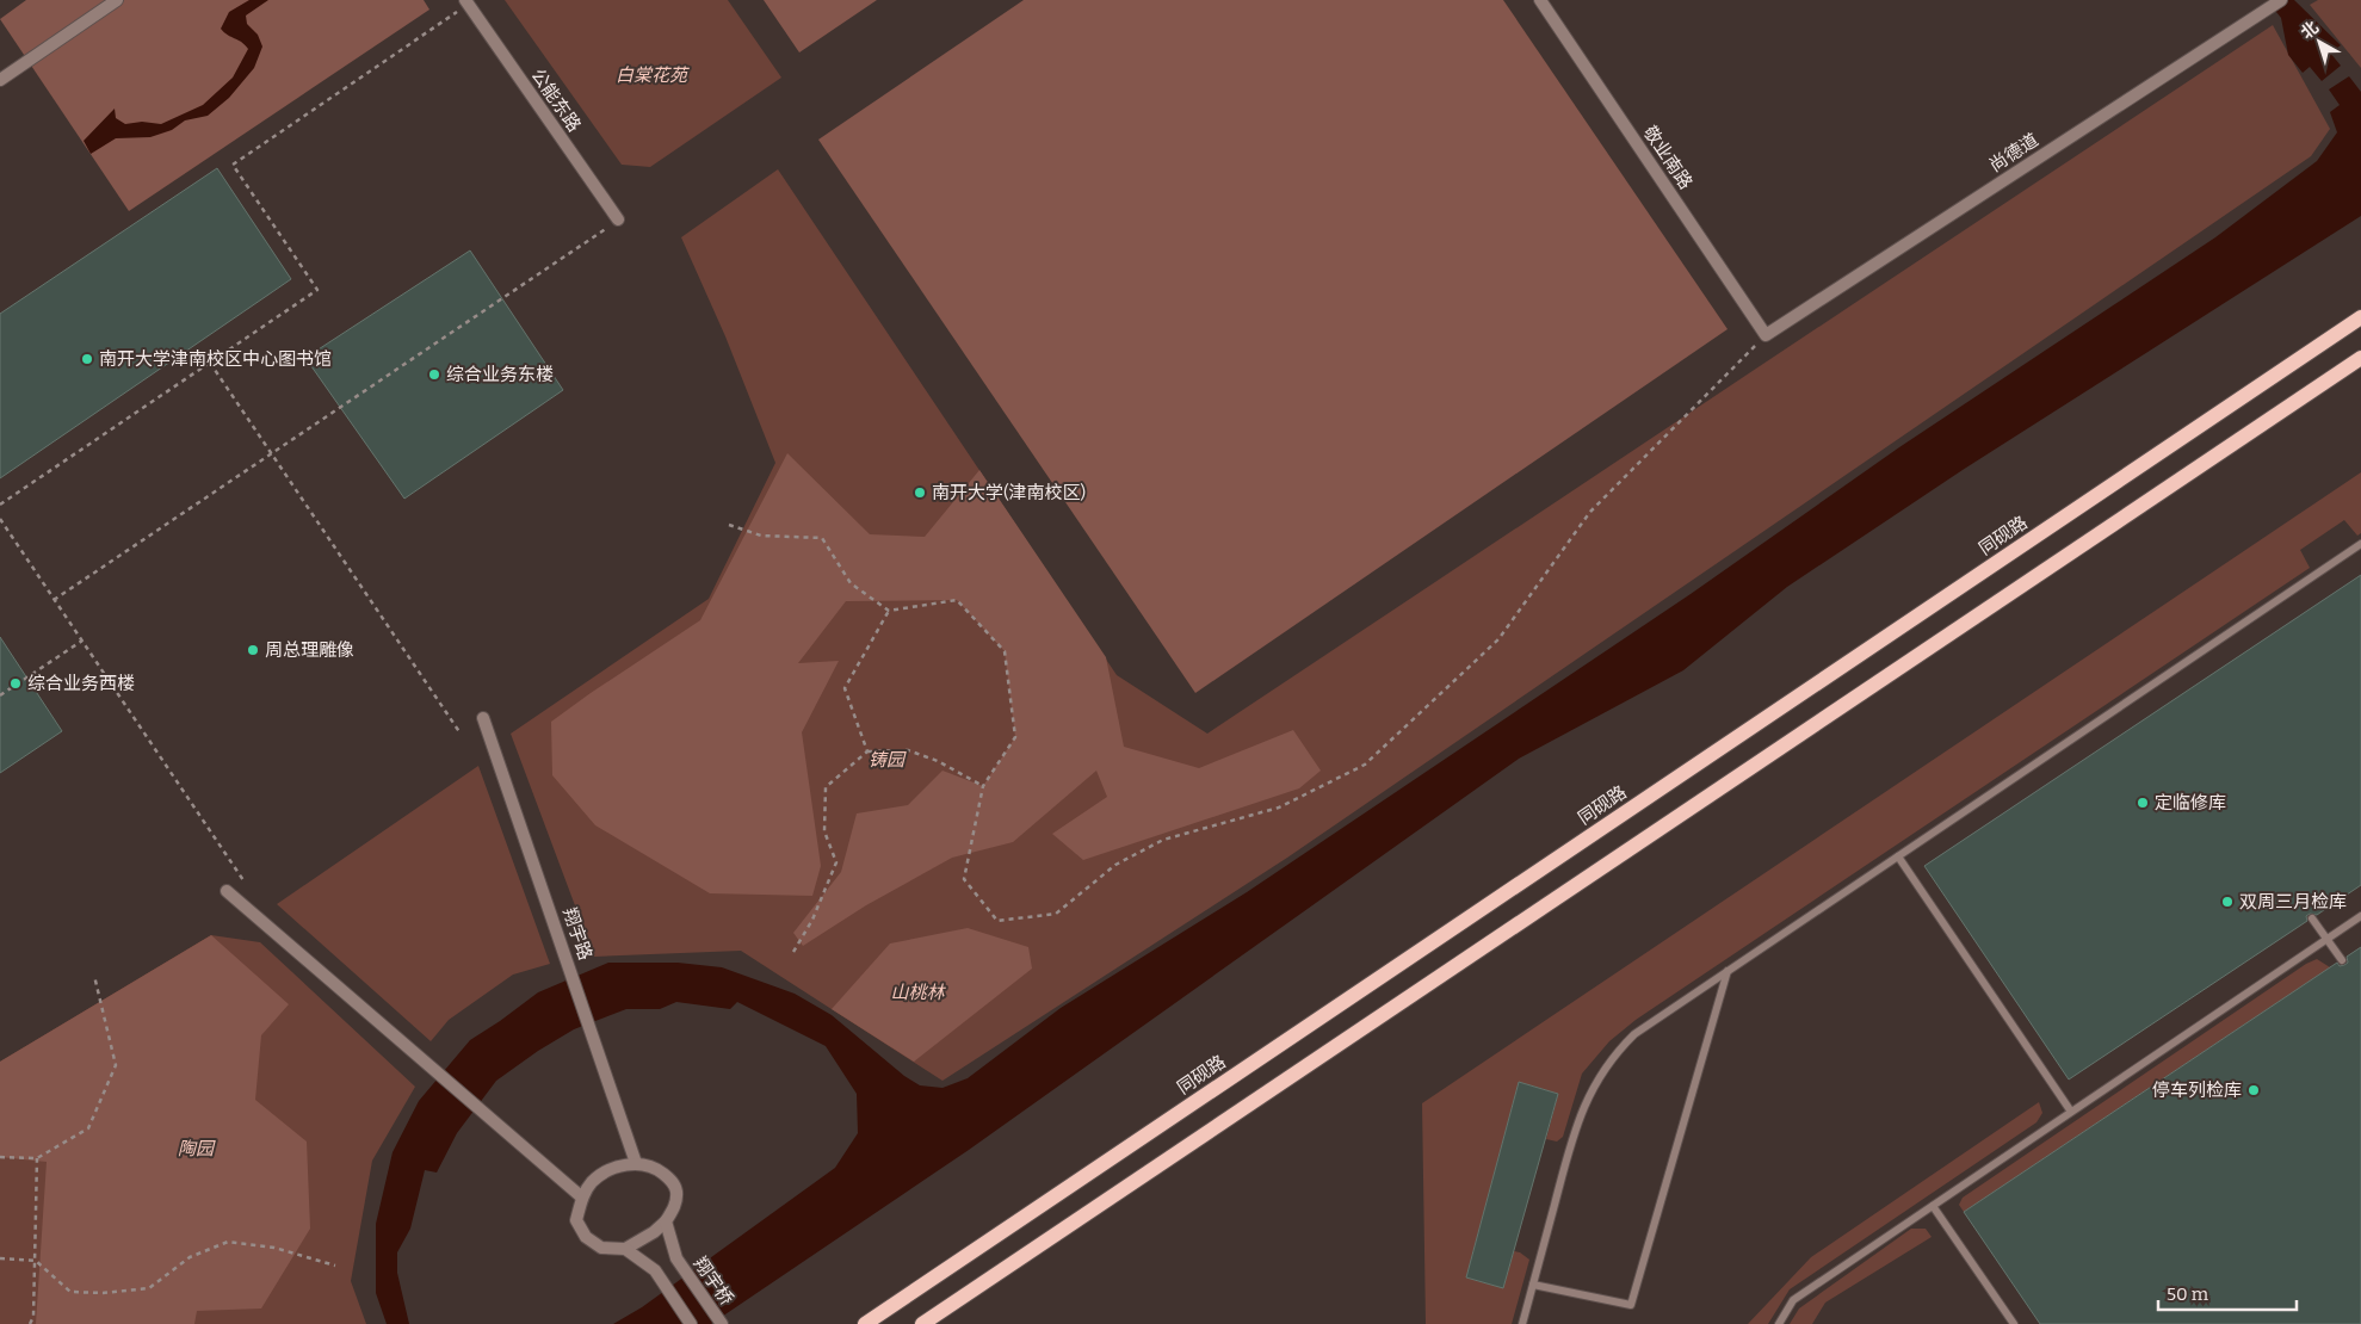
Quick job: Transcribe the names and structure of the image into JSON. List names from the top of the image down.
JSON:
{
  "streets": {
    "main road": ["同砚路"],
    "street": [
      "公能东路",
      "尚德道",
      "敬业南路",
      "翔宇路",
      "翔宇桥"
    ]
  },
  "crossings": [
    ["尚德道", "敬业南路"],
    ["翔宇路", "翔宇桥"]
  ],
  "parks": [
    "白棠花苑",
    "铸园",
    "山桃林",
    "陶园"
  ],
  "places": [
    "南开大学津南校区中心图书馆",
    "综合业务东楼",
    "南开大学(津南校区)",
    "周总理雕像",
    "综合业务西楼",
    "定临修库",
    "双周三月检库",
    "停车列检库"
  ],
  "scale_bar": "50 m",
  "north": "top left"
}
